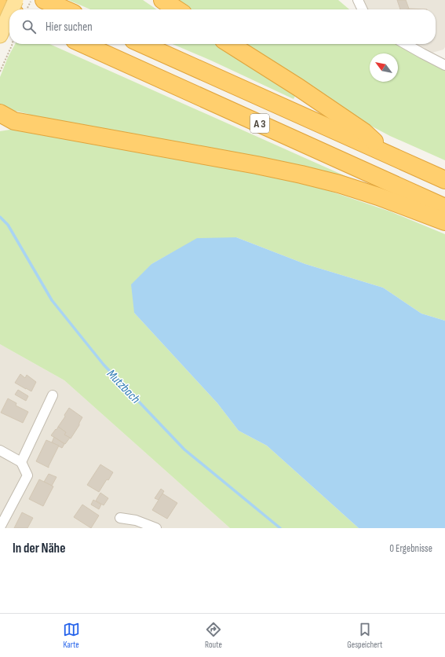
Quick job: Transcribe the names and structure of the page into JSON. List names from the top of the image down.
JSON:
{
  "streets": {
    "highway": ["A 3"]
  },
  "water": ["Mutzbach"],
  "north": "top left",
  "page": {
    "search": "Hier suchen",
    "heading": ["In der Nähe", "0 Ergebnisse"],
    "nav": ["Karte", "Route", "Gespeichert"]
  }
}
